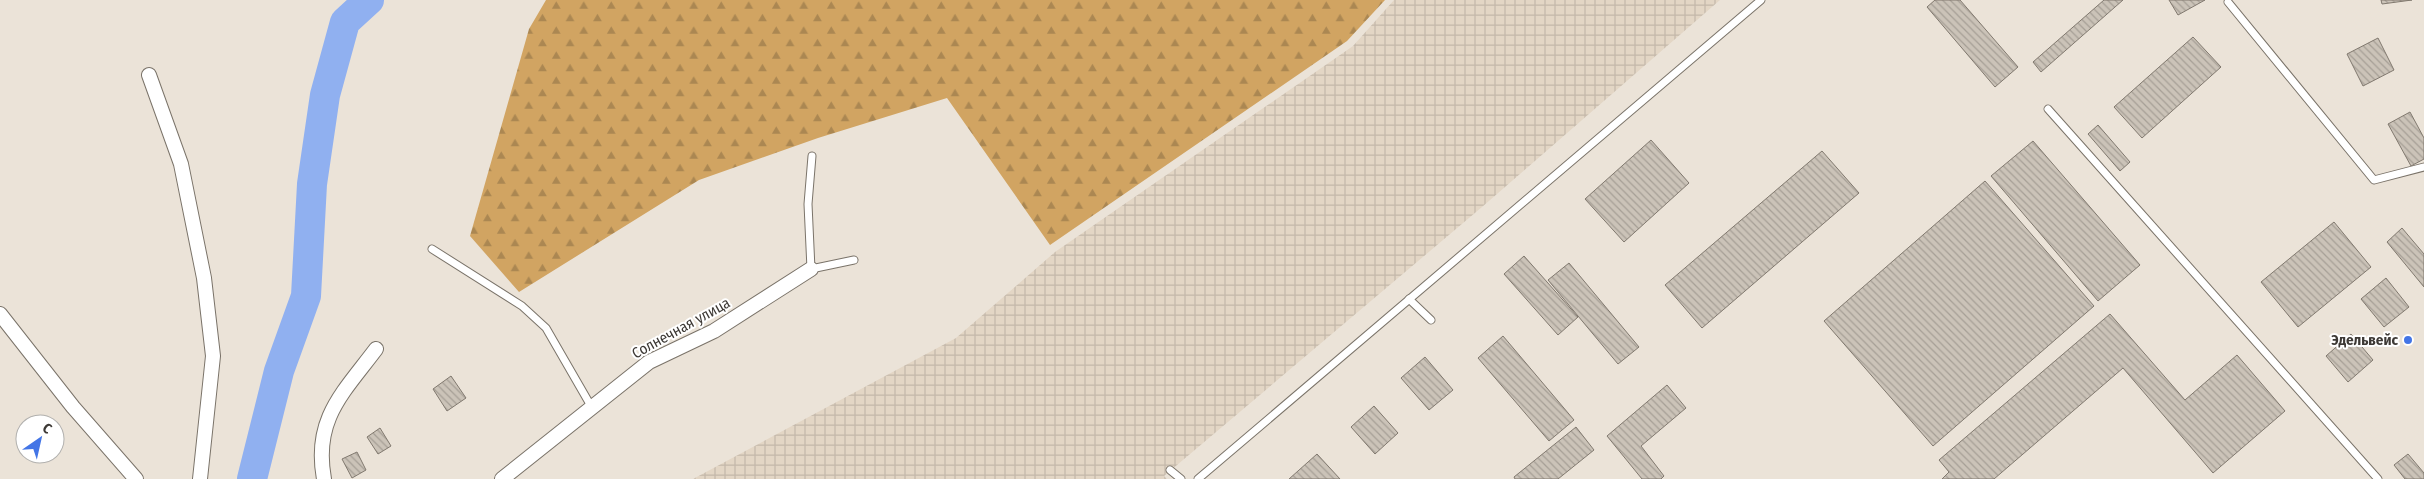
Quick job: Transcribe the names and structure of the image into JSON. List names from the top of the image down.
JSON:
{
  "streets": {
    "street": ["Солнечная улица"]
  },
  "places": ["Эдельвейс"],
  "north": "top right"
}
